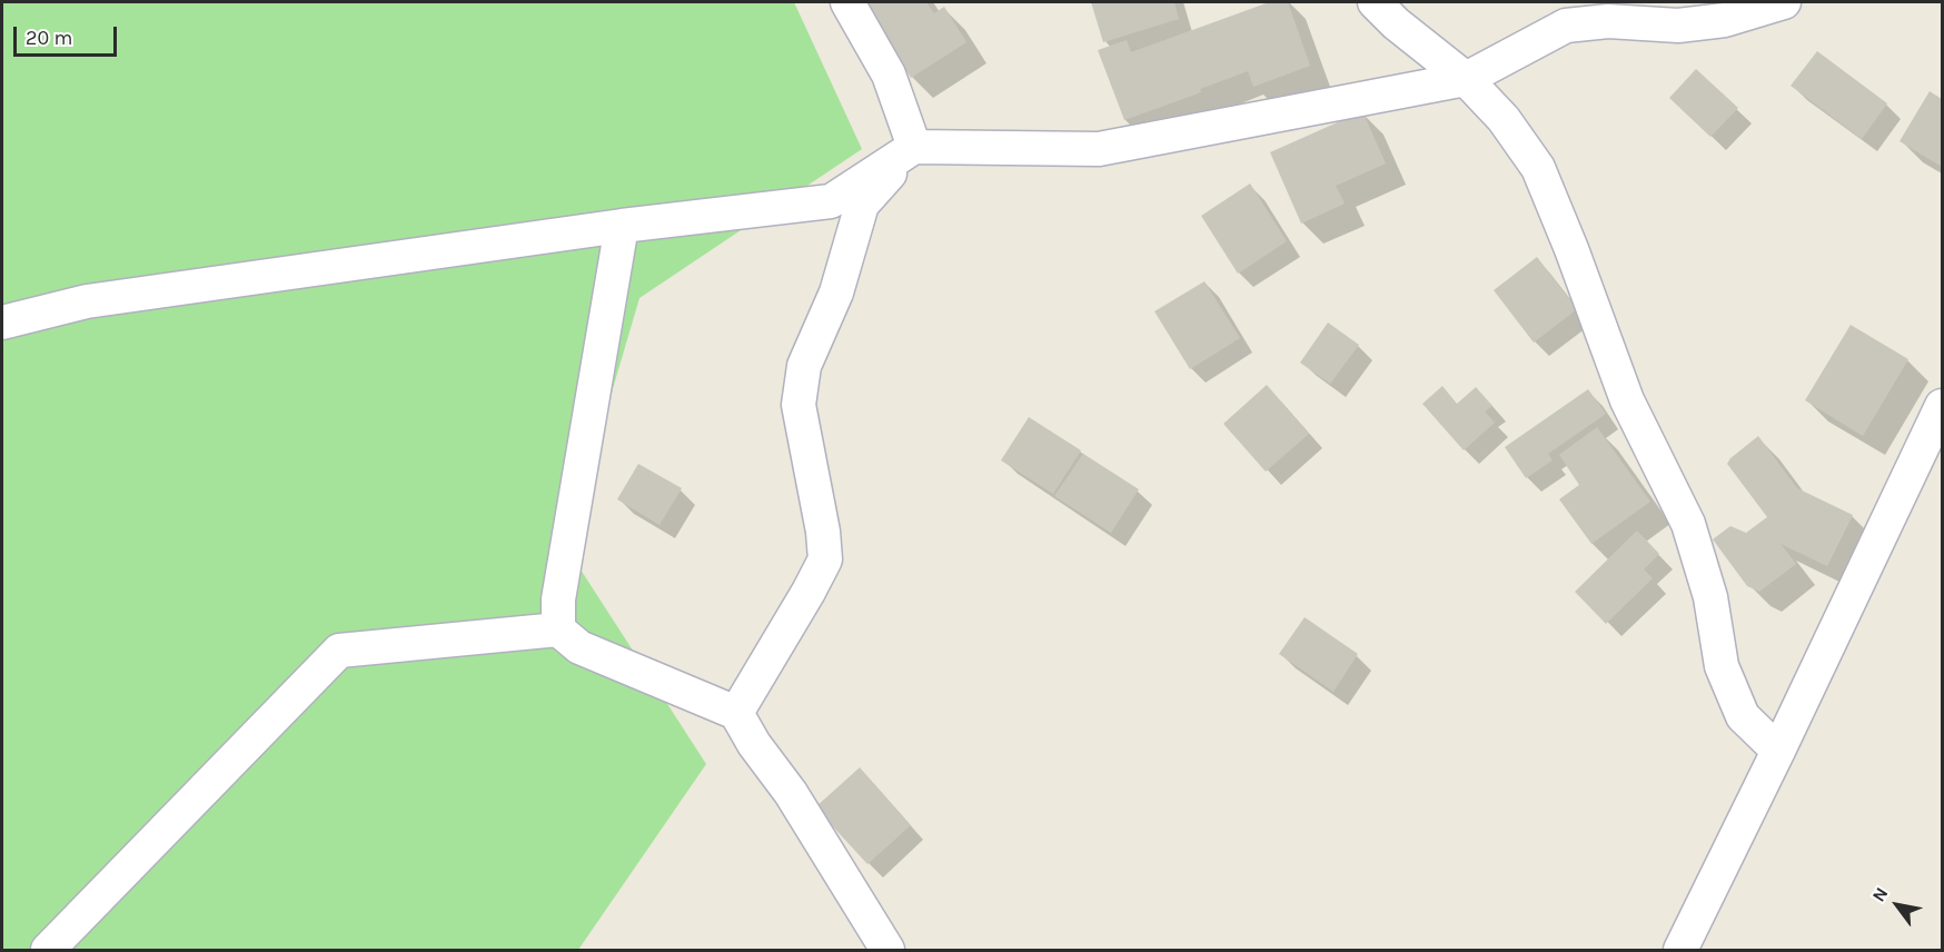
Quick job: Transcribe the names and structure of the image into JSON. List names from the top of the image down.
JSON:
{
  "scale_bar": "20 m",
  "north": "top left"
}
